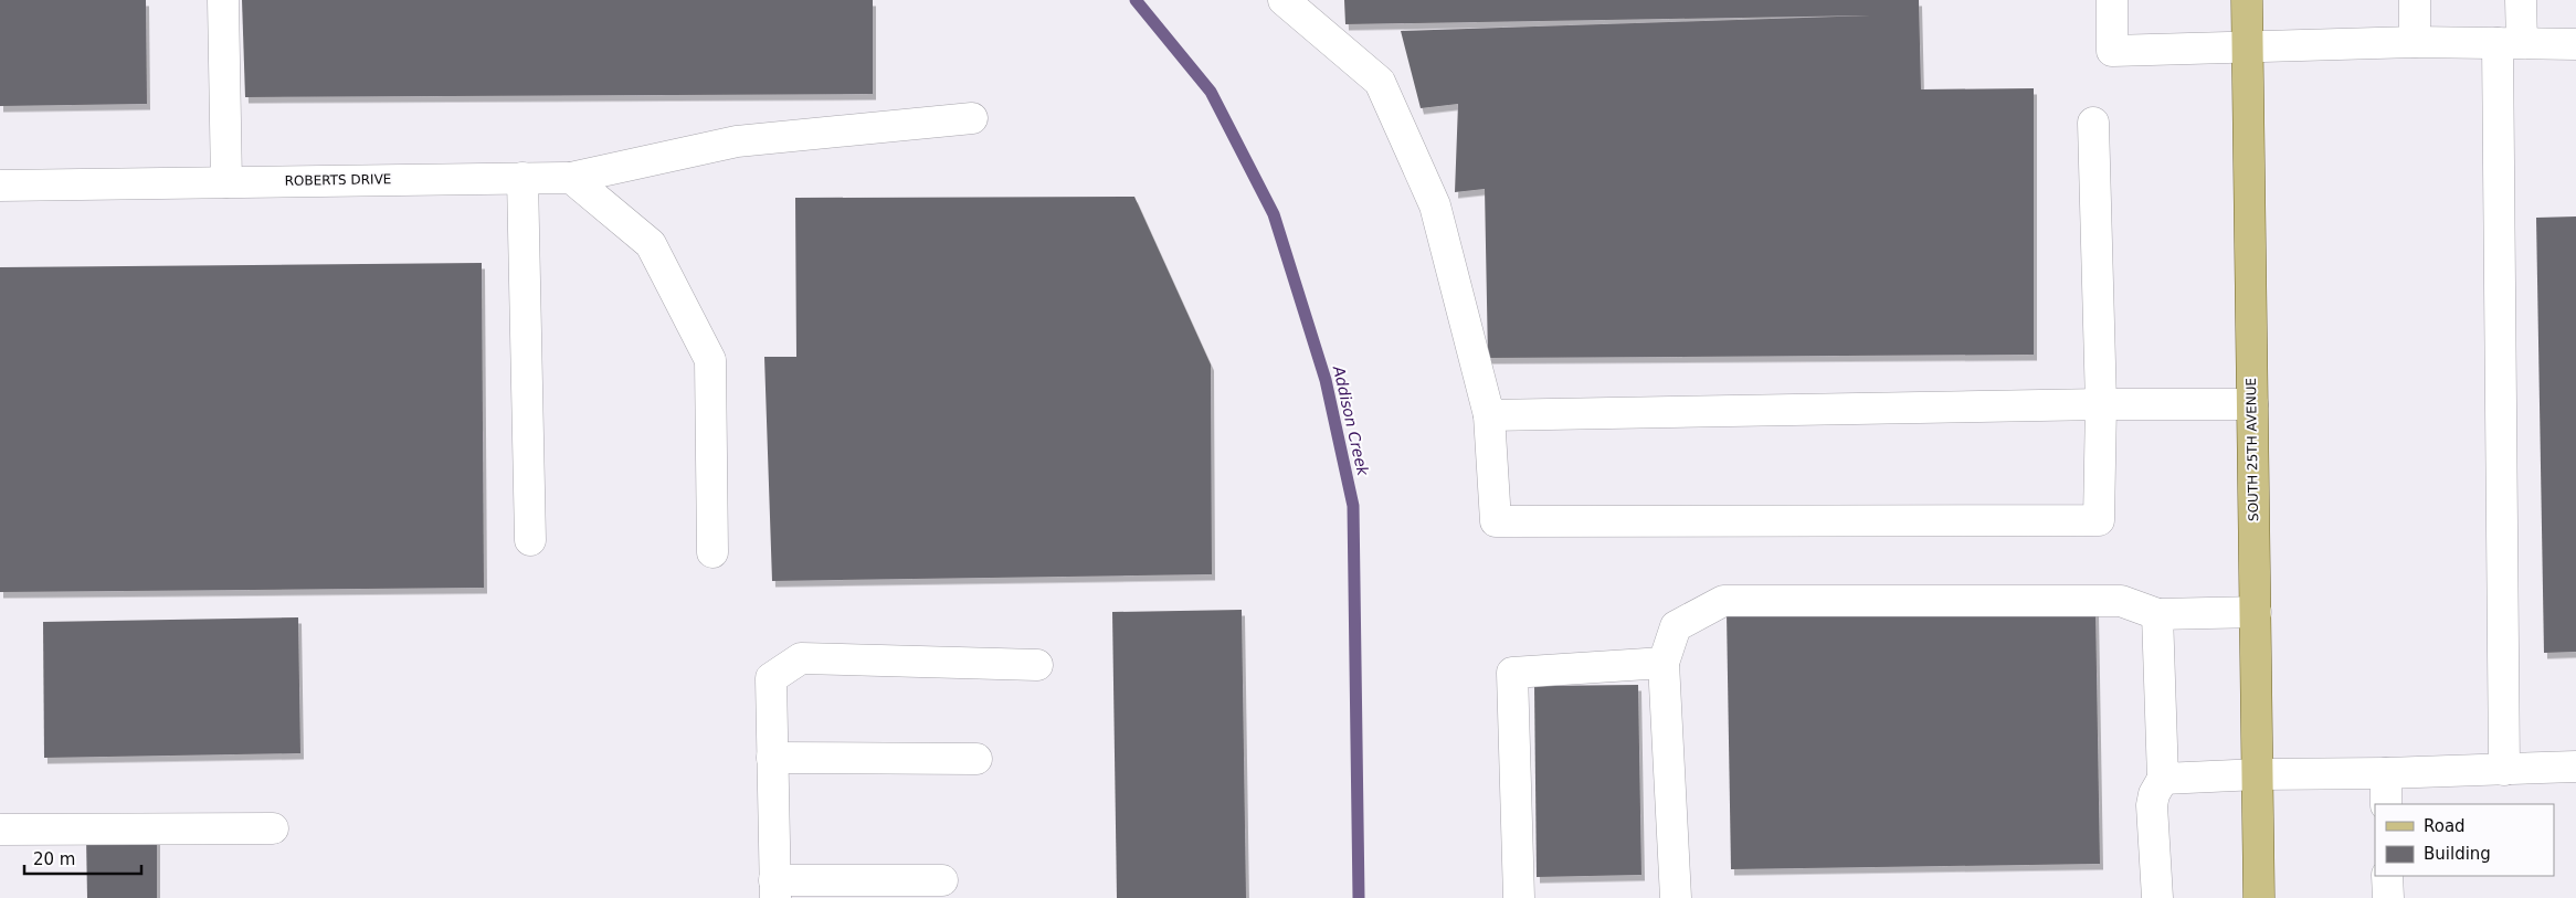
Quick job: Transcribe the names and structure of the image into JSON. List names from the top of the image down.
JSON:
{
  "streets": {
    "main road": ["SOUTH 25TH AVENUE"],
    "street": ["ROBERTS DRIVE"]
  },
  "water": ["Addison Creek"],
  "legend": ["Road", "Building"],
  "scale_bar": "20 m"
}
